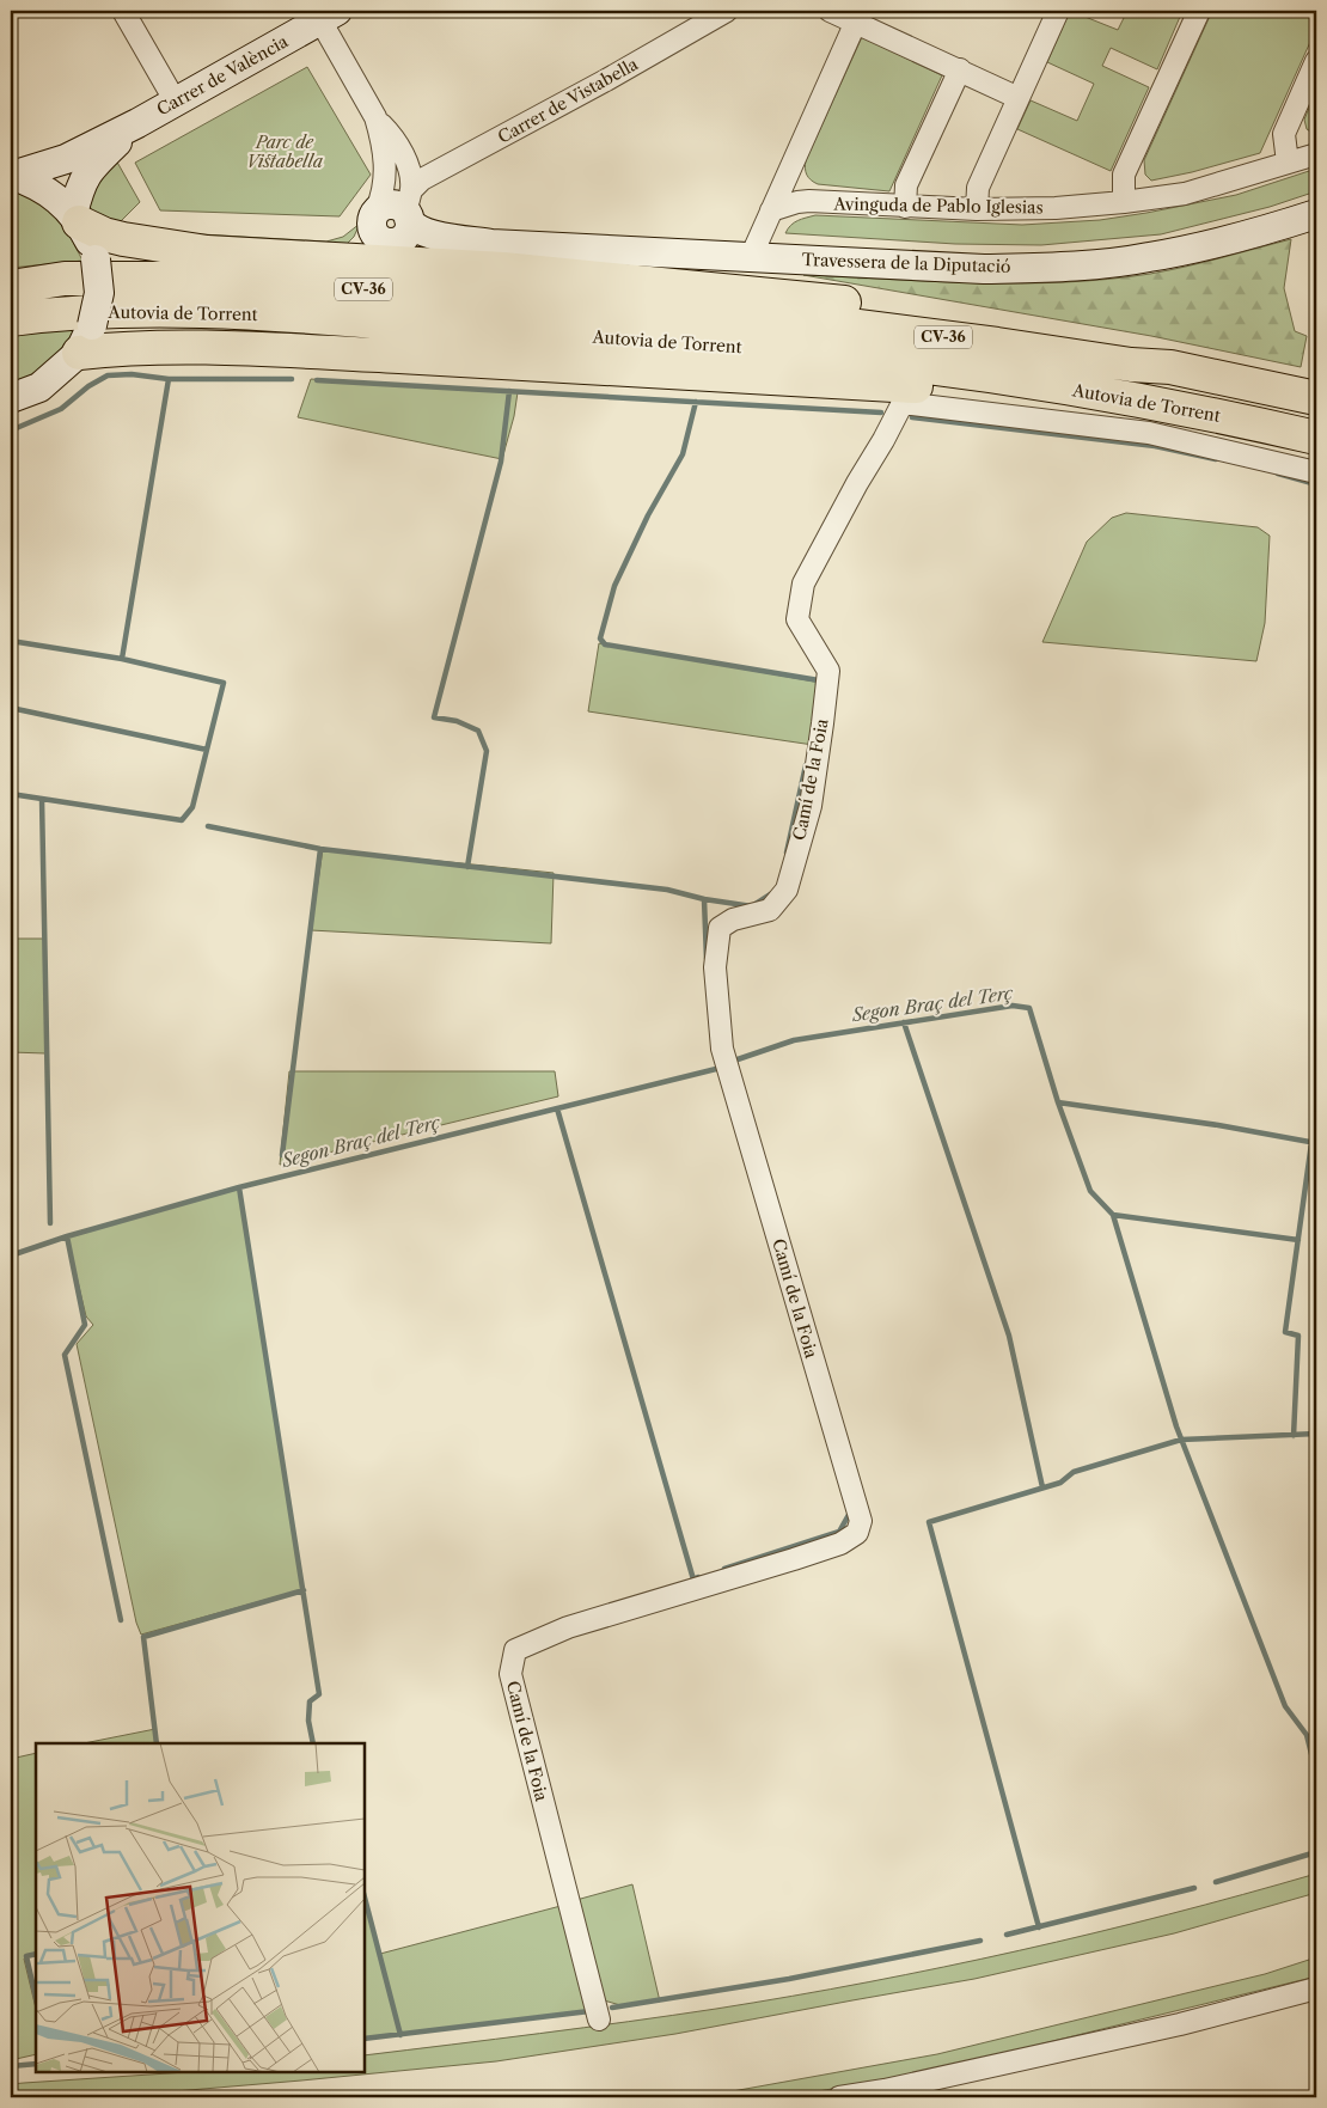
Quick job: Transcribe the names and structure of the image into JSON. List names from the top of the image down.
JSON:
{
  "streets": {
    "highway": ["CV-36", "Autovia de Torrent"],
    "street": [
      "Carrer de València",
      "Carrer de Vistabella",
      "Avinguda de Pablo Iglesias",
      "Travessera de la Diputació",
      "Camí de la Foia"
    ]
  },
  "crossings": [
    ["Carrer de Vistabella", "Travessera de la Diputació"]
  ],
  "water": ["Segon Braç del Terç"],
  "parks": ["Parc de Vistabella"]
}
